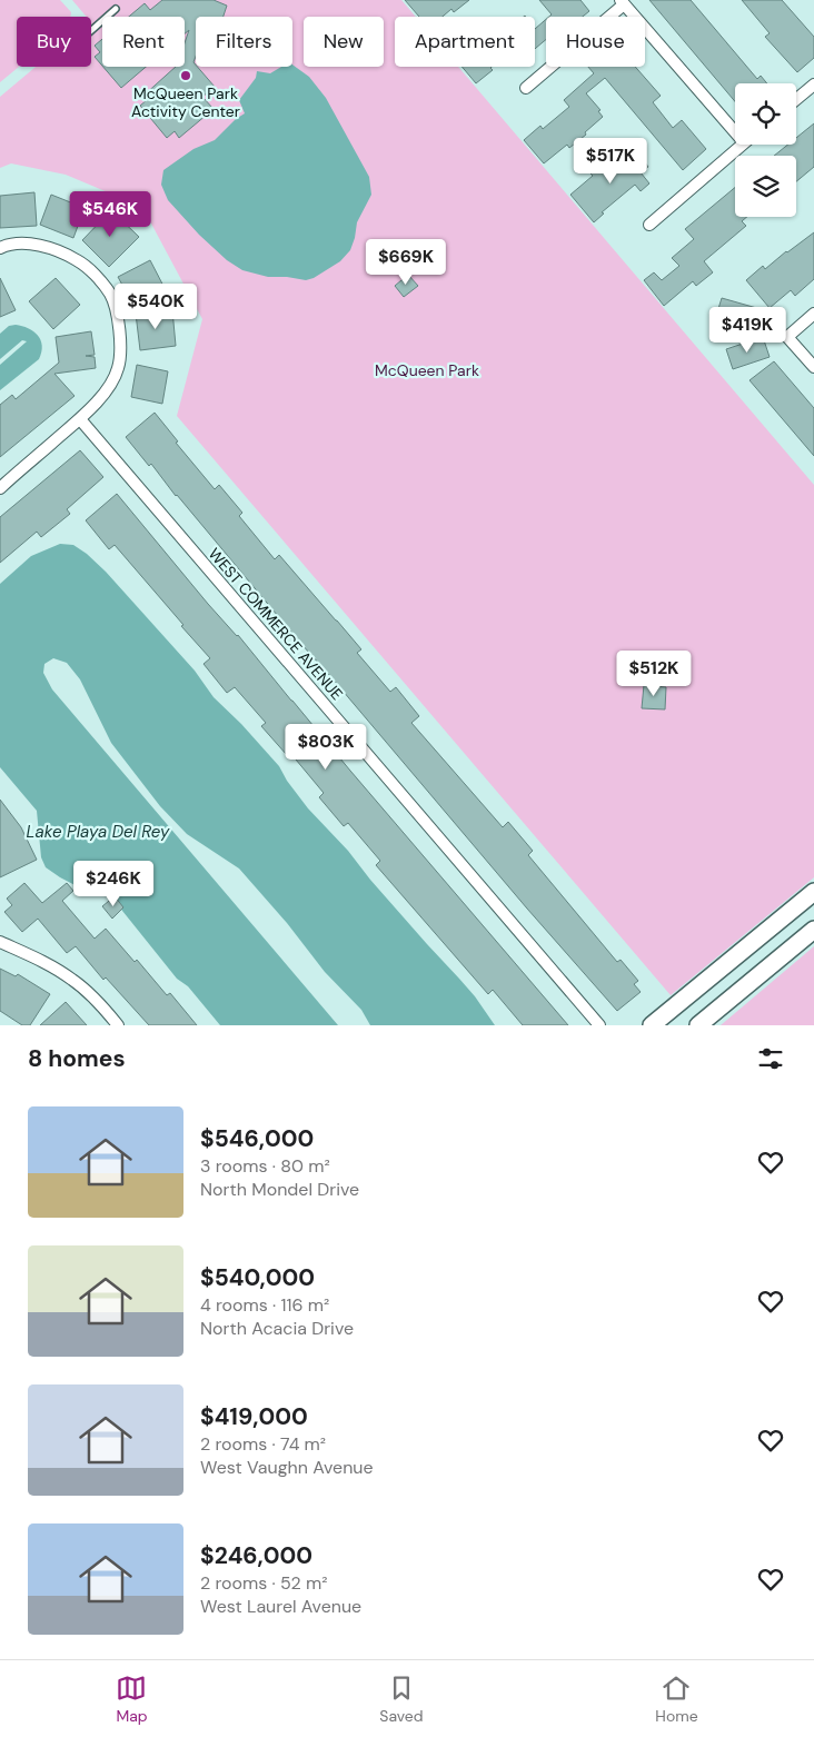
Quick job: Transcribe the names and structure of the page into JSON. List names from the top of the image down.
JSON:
{
  "streets": {
    "street": ["WEST COMMERCE AVENUE"]
  },
  "water": ["Lake Playa Del Rey"],
  "parks": ["McQueen Park"],
  "places": ["McQueen Park Activity Center"],
  "page": {
    "chip": [
      "Buy",
      "Rent",
      "Filters",
      "New",
      "Apartment",
      "House"
    ],
    "price": [
      "$517K",
      "$546K",
      "$669K",
      "$540K",
      "$419K",
      "$512K",
      "$803K",
      "$246K"
    ],
    "heading": "8 homes",
    "list": [
      {
        "name": "$546,000",
        "note": "3 rooms · 80 m² · North Mondel Drive"
      },
      {
        "name": "$540,000",
        "note": "4 rooms · 116 m² · North Acacia Drive"
      },
      {
        "name": "$419,000",
        "note": "2 rooms · 74 m² · West Vaughn Avenue"
      },
      {
        "name": "$246,000",
        "note": "2 rooms · 52 m² · West Laurel Avenue"
      }
    ],
    "tabs": ["Map", "Saved", "Home"]
  }
}
